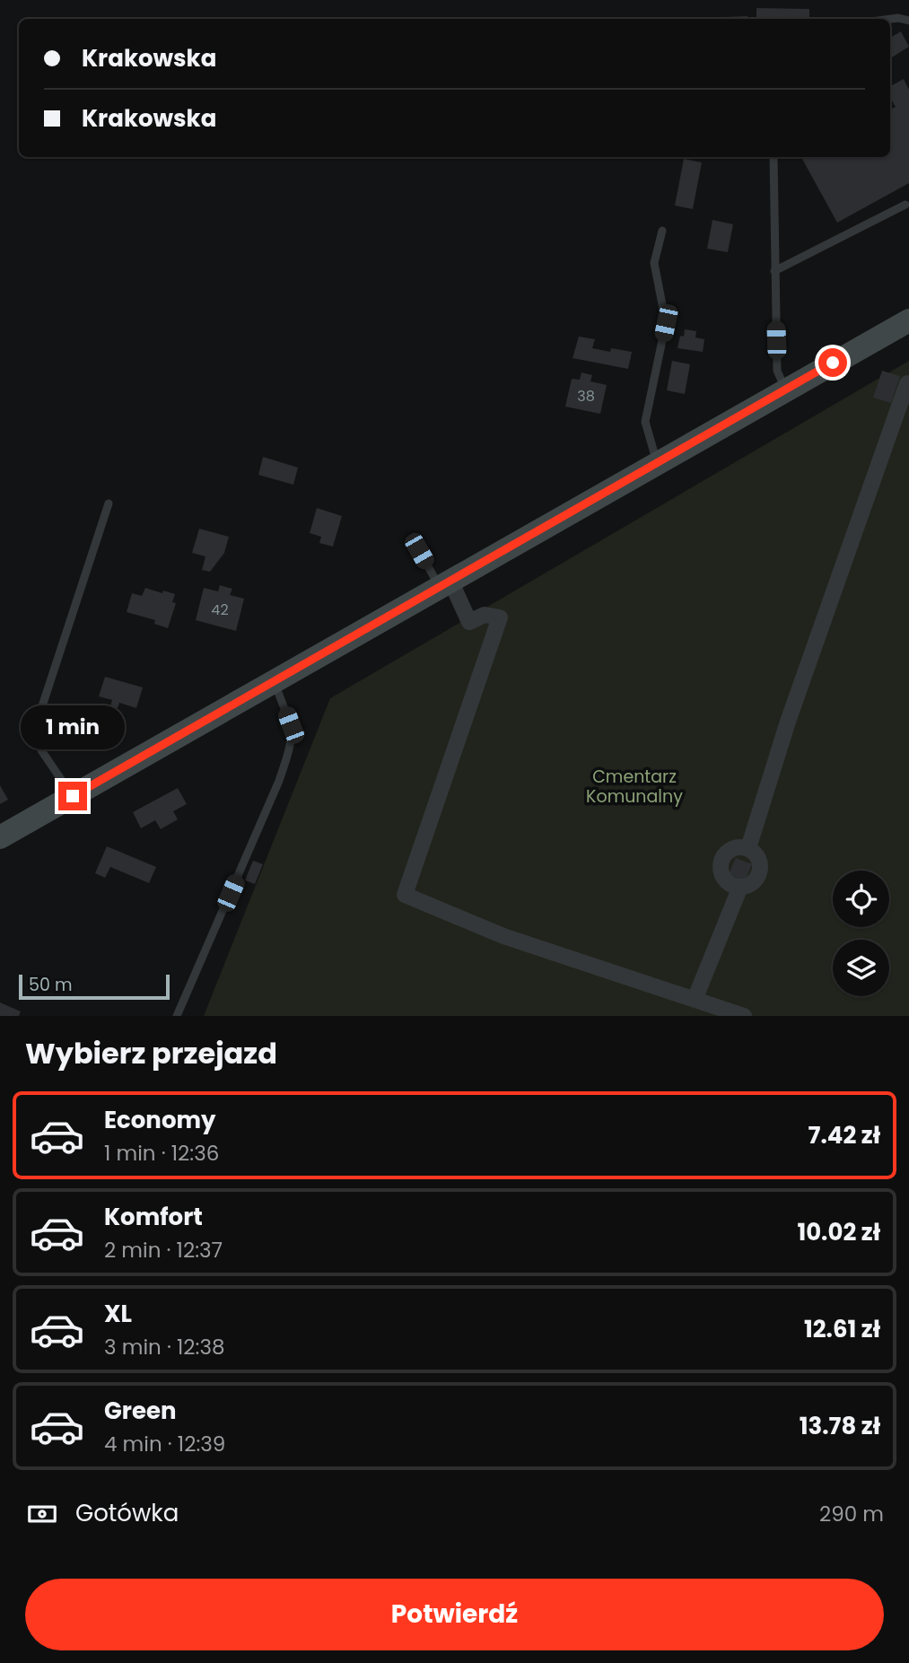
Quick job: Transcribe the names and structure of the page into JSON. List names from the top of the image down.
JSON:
{
  "parks": ["Cmentarz Komunalny"],
  "house_numbers": ["38", "42"],
  "scale_bar": "50 m",
  "page": {
    "banner": ["Krakowska", "Krakowska"],
    "bubble": "1 min",
    "scale": "50 m",
    "heading": "Wybierz przejazd",
    "list": [
      {
        "name": "Economy",
        "note": "1 min · 12:36",
        "value": "7.42 zł"
      },
      {
        "name": "Komfort",
        "note": "2 min · 12:37",
        "value": "10.02 zł"
      },
      {
        "name": "XL",
        "note": "3 min · 12:38",
        "value": "12.61 zł"
      },
      {
        "name": "Green",
        "note": "4 min · 12:39",
        "value": "13.78 zł"
      }
    ],
    "pay": ["Gotówka", "290 m"],
    "buttons": "Potwierdź"
  }
}
